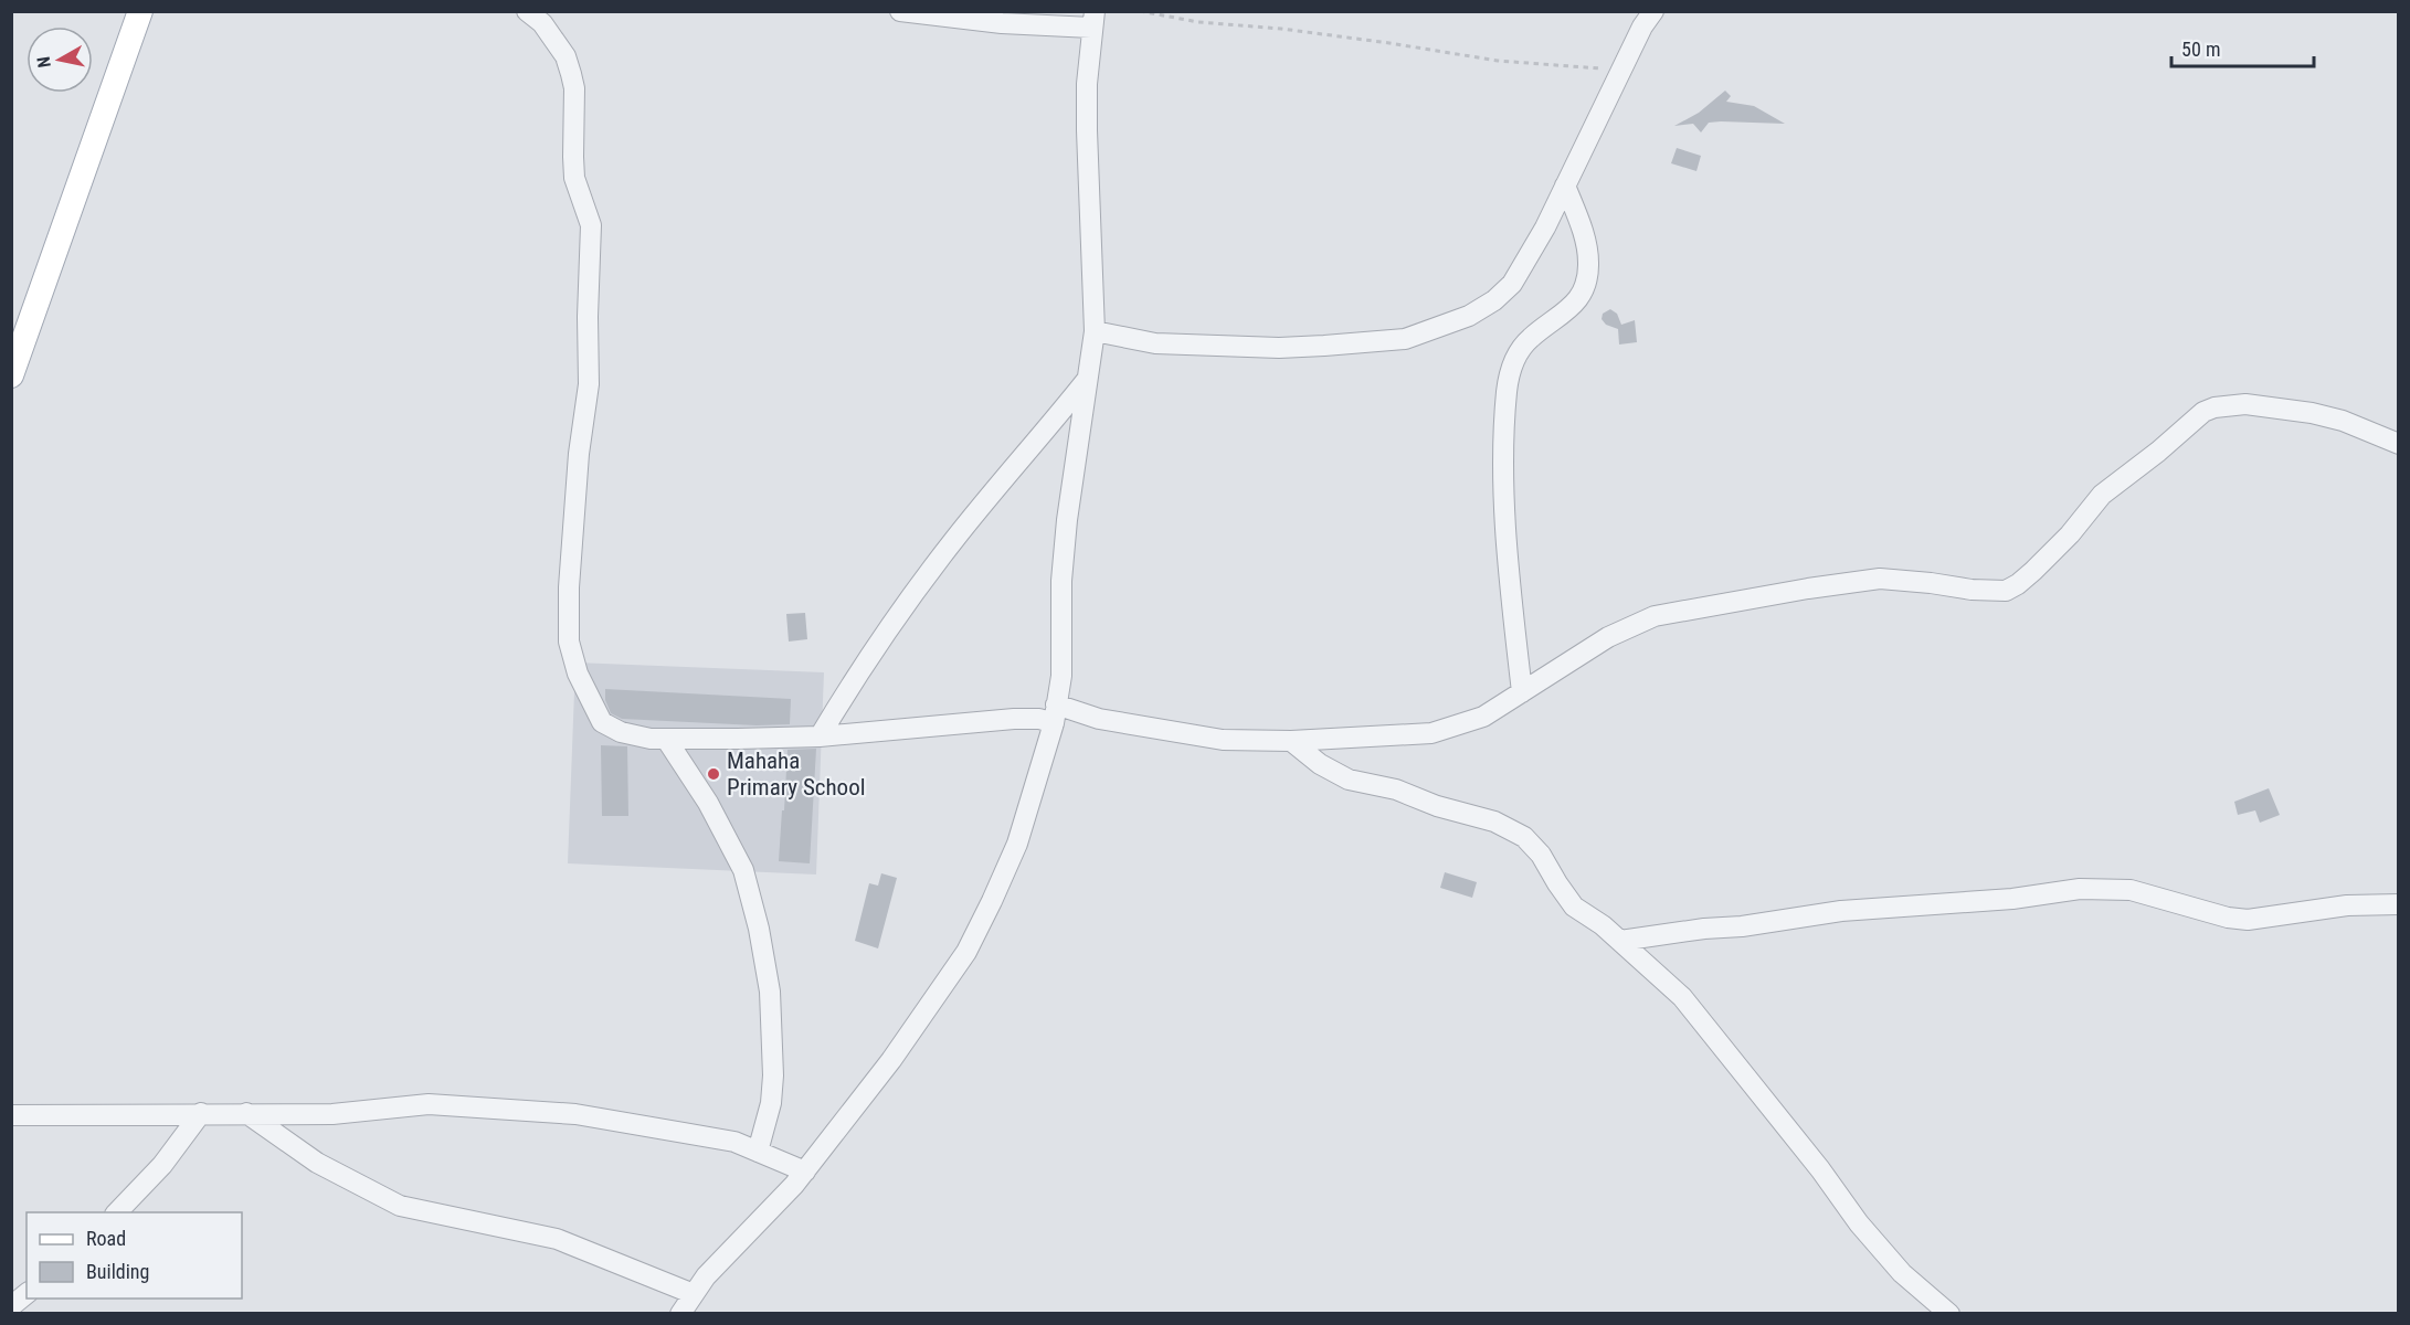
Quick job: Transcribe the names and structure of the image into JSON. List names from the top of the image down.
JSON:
{
  "places": ["Mahaha Primary School"],
  "legend": ["Road", "Building"],
  "scale_bar": "50 m",
  "north": "left"
}
